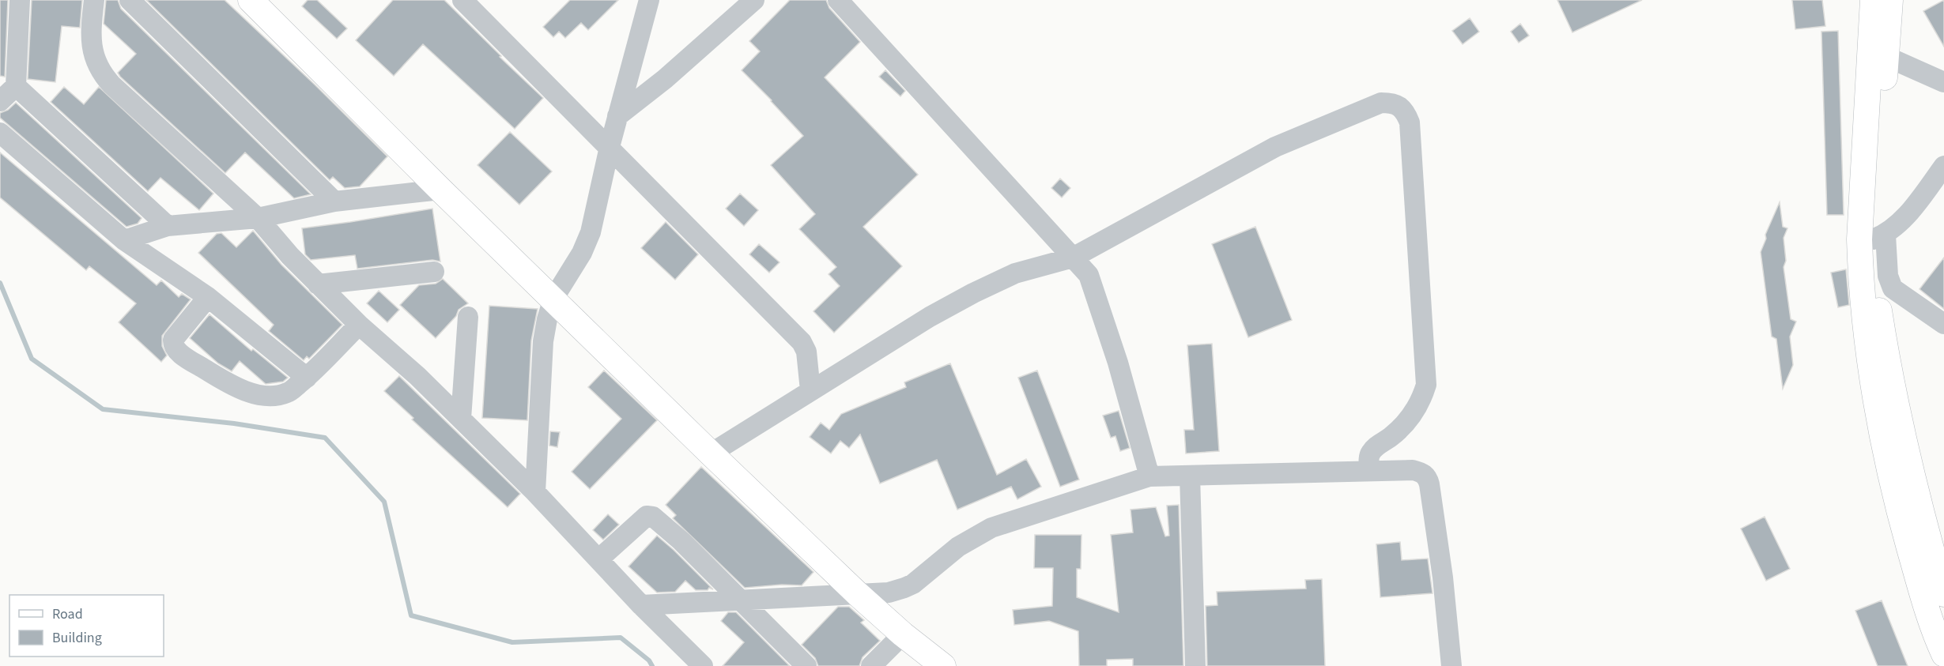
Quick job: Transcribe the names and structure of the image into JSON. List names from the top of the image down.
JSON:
{
  "legend": ["Road", "Building"]
}
